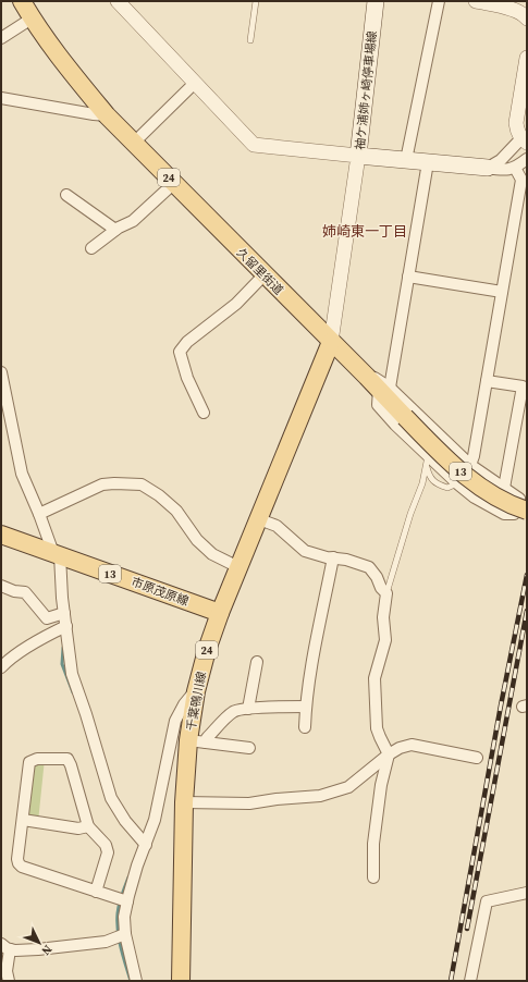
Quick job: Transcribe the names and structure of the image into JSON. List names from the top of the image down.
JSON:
{
  "streets": {
    "main road": [
      "袖ケ浦姉ヶ崎停車場線",
      "24",
      "久留里街道",
      "13",
      "市原茂原線",
      "千葉鴨川線"
    ]
  },
  "crossings": [
    ["久留里街道", "千葉鴨川線"],
    ["市原茂原線", "千葉鴨川線"]
  ],
  "districts": ["姉崎東一丁目"],
  "north": "bottom right"
}
